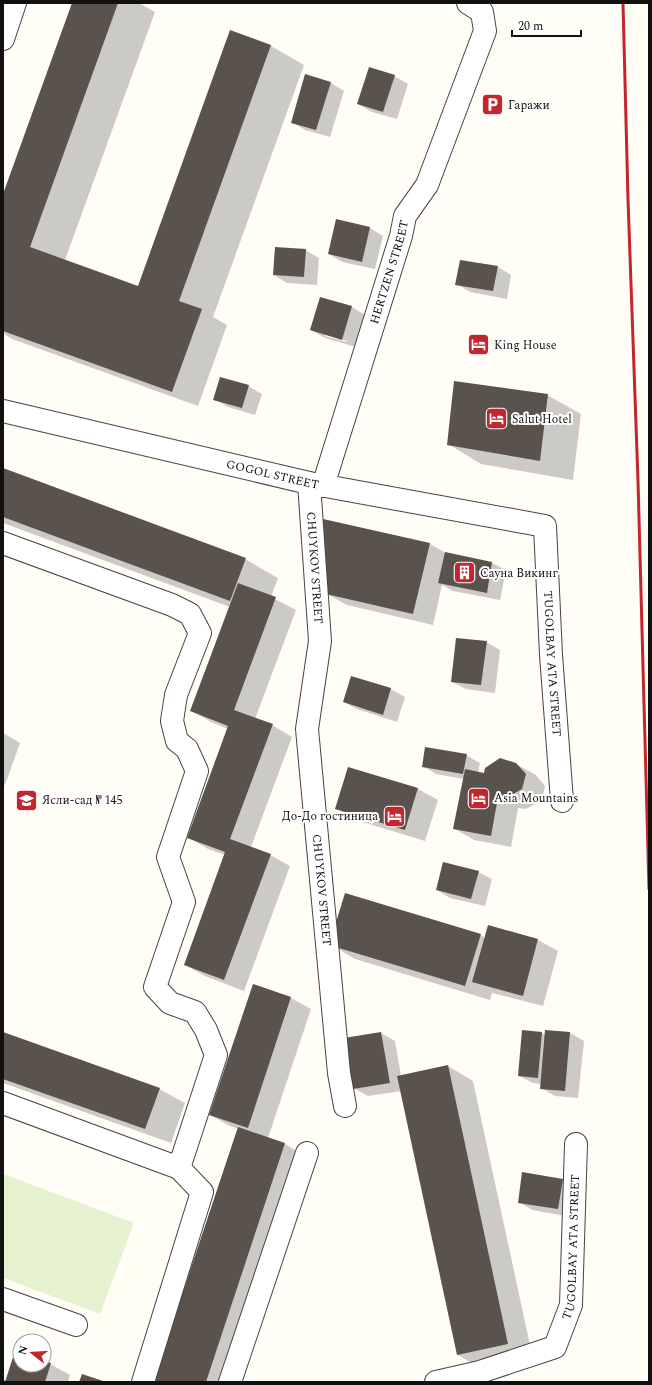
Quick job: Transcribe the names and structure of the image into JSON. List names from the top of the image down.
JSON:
{
  "streets": {
    "street": [
      "HERTZEN STREET",
      "GOGOL STREET",
      "CHUYKOV STREET",
      "TUGOLBAY ATA STREET"
    ]
  },
  "crossings": [
    ["HERTZEN STREET", "GOGOL STREET"],
    ["HERTZEN STREET", "CHUYKOV STREET"],
    ["GOGOL STREET", "CHUYKOV STREET"],
    ["GOGOL STREET", "TUGOLBAY ATA STREET"]
  ],
  "places": {
    "parking": ["Гаражи"],
    "hotel": [
      "King House",
      "Salut Hotel",
      "Asia Mountains",
      "До-До гостиница"
    ],
    "building": ["Сауна Викинг"],
    "school or university": ["Ясли-сад № 145"]
  },
  "scale_bar": "20 m",
  "north": "left"
}
